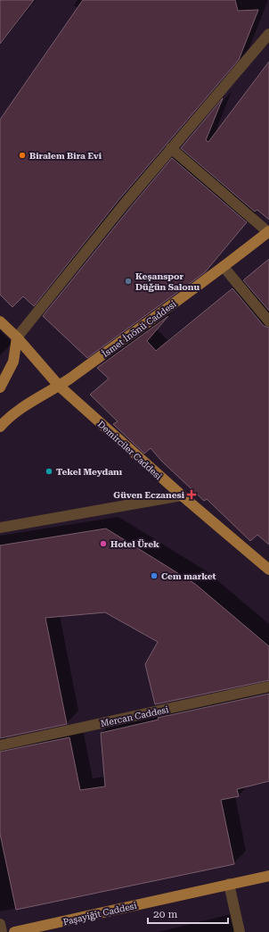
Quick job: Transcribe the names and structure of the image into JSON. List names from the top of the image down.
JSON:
{
  "streets": {
    "main road": ["İsmet İnönü Caddesi", "Demirciler Caddesi", "Paşayiğit Caddesi"],
    "street": ["Mercan Caddesi"]
  },
  "crossings": [
    ["İsmet İnönü Caddesi", "Demirciler Caddesi"]
  ],
  "places": {
    "other": [
      "Biralem Bira Evi",
      "Keşanspor Düğün Salonu",
      "Tekel Meydanı",
      "Hotel Ürek",
      "Cem market"
    ],
    "health": ["Güven Eczanesi"]
  },
  "scale_bar": "20 m"
}
